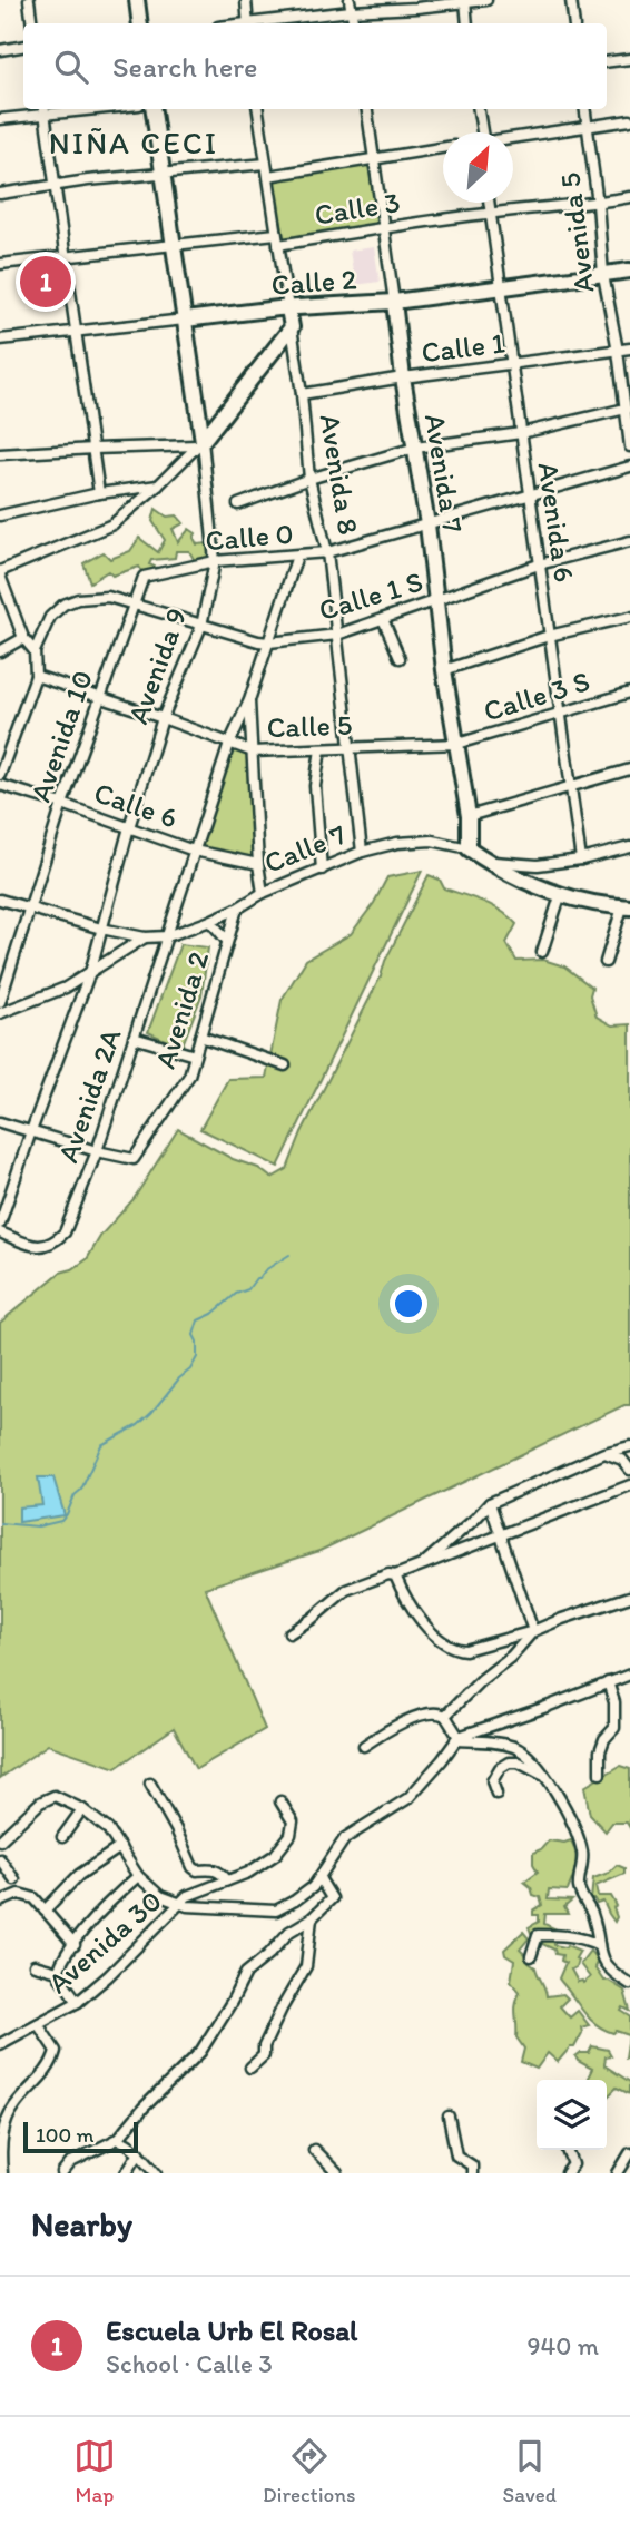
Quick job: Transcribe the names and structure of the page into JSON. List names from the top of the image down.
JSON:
{
  "streets": {
    "main road": [
      "Calle 2",
      "Avenida 7",
      "Avenida 8",
      "Avenida 9",
      "Calle 7"
    ],
    "street": [
      "Calle 3",
      "Avenida 5",
      "Calle 1",
      "Avenida 6",
      "Calle 0",
      "Calle 1 S",
      "Calle 3 S",
      "Calle 5",
      "Avenida 10",
      "Calle 6",
      "Avenida 2",
      "Avenida 2A",
      "Avenida 30"
    ]
  },
  "crossings": [
    ["Calle 3", "Avenida 5"],
    ["Calle 3", "Avenida 7"],
    ["Calle 3", "Avenida 8"],
    ["Calle 3", "Avenida 6"],
    ["Calle 3", "Avenida 9"],
    ["Avenida 5", "Calle 2"],
    ["Avenida 5", "Calle 1"],
    ["Calle 2", "Avenida 7"],
    ["Calle 2", "Avenida 8"],
    ["Calle 2", "Avenida 6"],
    ["Calle 2", "Avenida 9"],
    ["Calle 1", "Avenida 7"],
    ["Calle 1", "Avenida 8"],
    ["Calle 1", "Avenida 6"],
    ["Avenida 7", "Calle 0"],
    ["Avenida 7", "Calle 1 S"],
    ["Avenida 7", "Calle 3 S"],
    ["Avenida 7", "Calle 5"],
    ["Avenida 7", "Calle 7"],
    ["Avenida 8", "Calle 0"],
    ["Avenida 8", "Calle 1 S"],
    ["Avenida 8", "Calle 5"],
    ["Avenida 8", "Calle 6"],
    ["Avenida 8", "Calle 7"],
    ["Avenida 8", "Avenida 2A"],
    ["Avenida 6", "Calle 0"],
    ["Avenida 6", "Calle 1 S"],
    ["Avenida 6", "Calle 3 S"],
    ["Calle 0", "Avenida 9"],
    ["Calle 0", "Avenida 10"],
    ["Calle 1 S", "Avenida 9"],
    ["Calle 1 S", "Avenida 10"],
    ["Avenida 9", "Calle 5"],
    ["Avenida 9", "Calle 6"],
    ["Avenida 9", "Calle 7"],
    ["Calle 3 S", "Calle 5"],
    ["Calle 5", "Avenida 10"],
    ["Avenida 10", "Calle 6"],
    ["Avenida 10", "Calle 7"],
    ["Calle 7", "Avenida 2"],
    ["Calle 7", "Avenida 2A"],
    ["Avenida 2", "Avenida 2A"]
  ],
  "districts": ["NIÑA CECI"],
  "scale_bar": "100 m",
  "north": "top right",
  "page": {
    "search": "Search here",
    "pins": "1",
    "scale": "100 m",
    "heading": "Nearby",
    "list": [
      {
        "mark": "1",
        "name": "Escuela Urb El Rosal",
        "note": "School · Calle 3",
        "value": "940 m"
      }
    ],
    "nav": ["Map", "Directions", "Saved"]
  }
}
